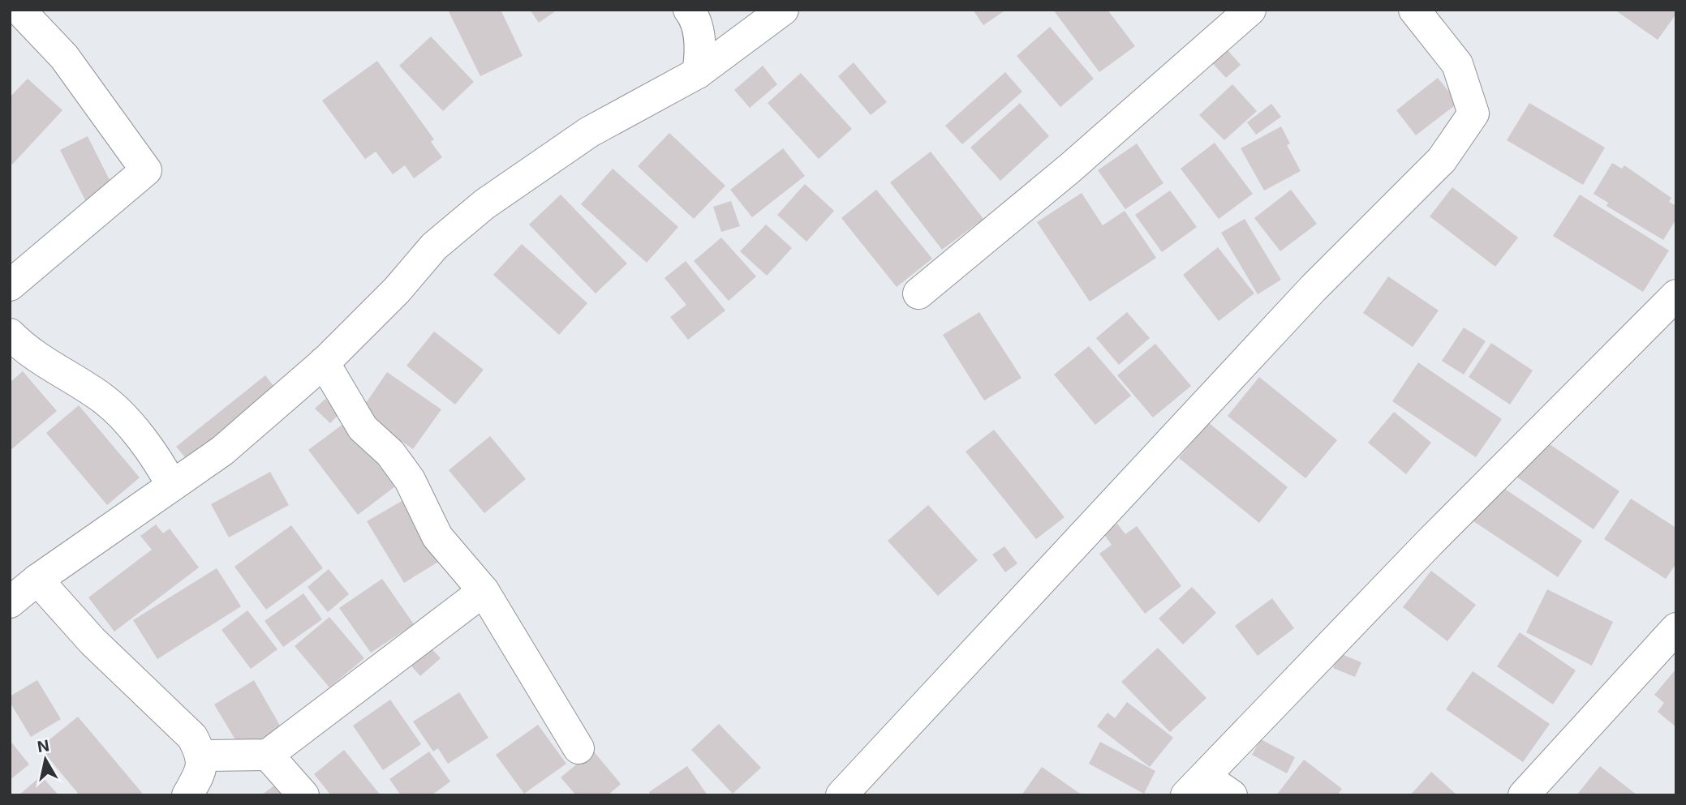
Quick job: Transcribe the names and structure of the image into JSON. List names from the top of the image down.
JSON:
{
  "north": "top"
}
